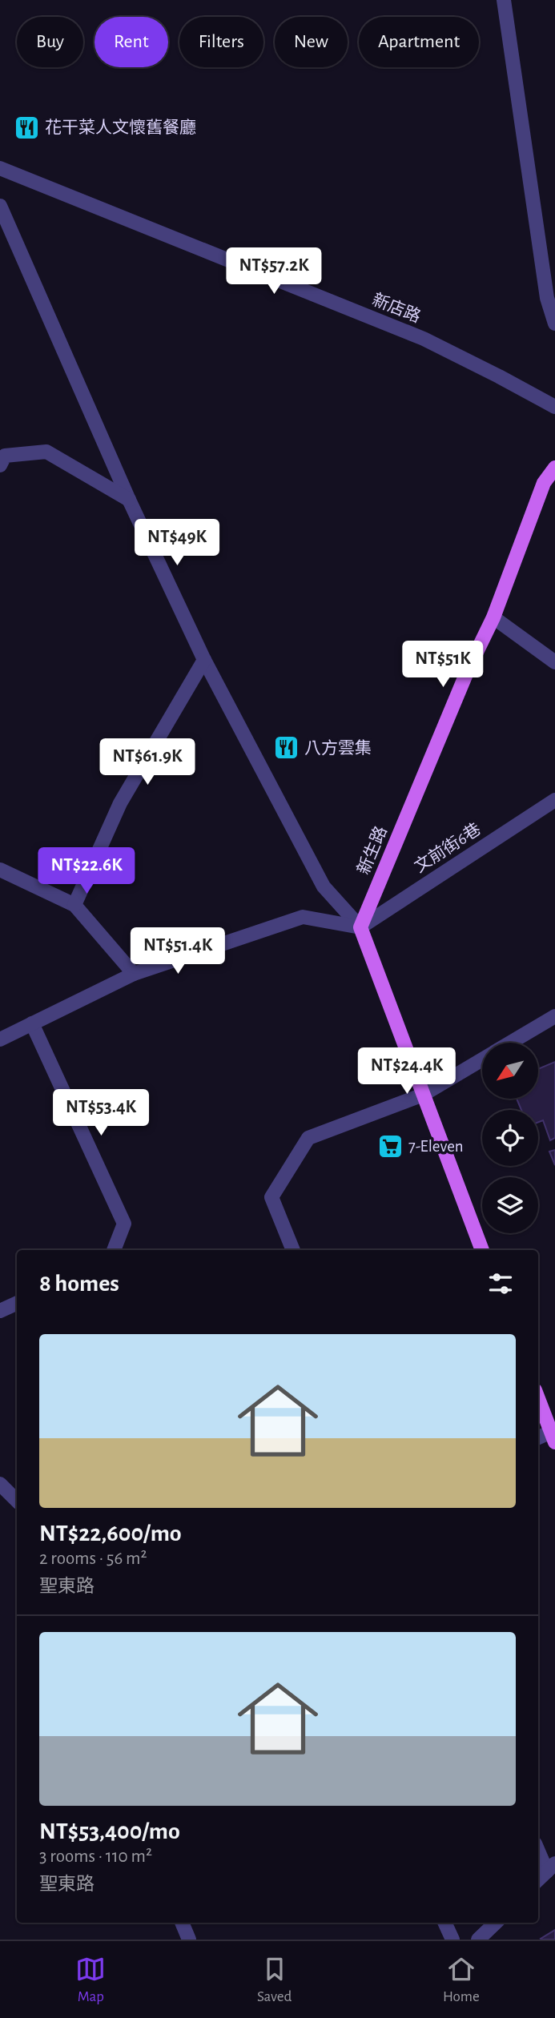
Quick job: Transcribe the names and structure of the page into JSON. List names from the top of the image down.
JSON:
{
  "streets": {
    "main road": ["新生路"],
    "street": ["新店路", "文前街6巷"]
  },
  "crossings": [
    ["文前街6巷", "新生路"]
  ],
  "places": {
    "restaurant": ["花干菜人文懷舊餐廳", "八方雲集"],
    "supermarket": ["7-Eleven"]
  },
  "north": "bottom left",
  "page": {
    "chip": [
      "Buy",
      "Rent",
      "Filters",
      "New",
      "Apartment"
    ],
    "price": [
      "NT$57.2K",
      "NT$49K",
      "NT$51K",
      "NT$61.9K",
      "NT$22.6K",
      "NT$51.4K",
      "NT$24.4K",
      "NT$53.4K"
    ],
    "heading": "8 homes",
    "list": [
      {
        "name": "NT$22,600/mo",
        "note": "2 rooms · 56 m² · 聖東路"
      },
      {
        "name": "NT$53,400/mo",
        "note": "3 rooms · 110 m² · 聖東路"
      }
    ],
    "tabs": ["Map", "Saved", "Home"]
  }
}
